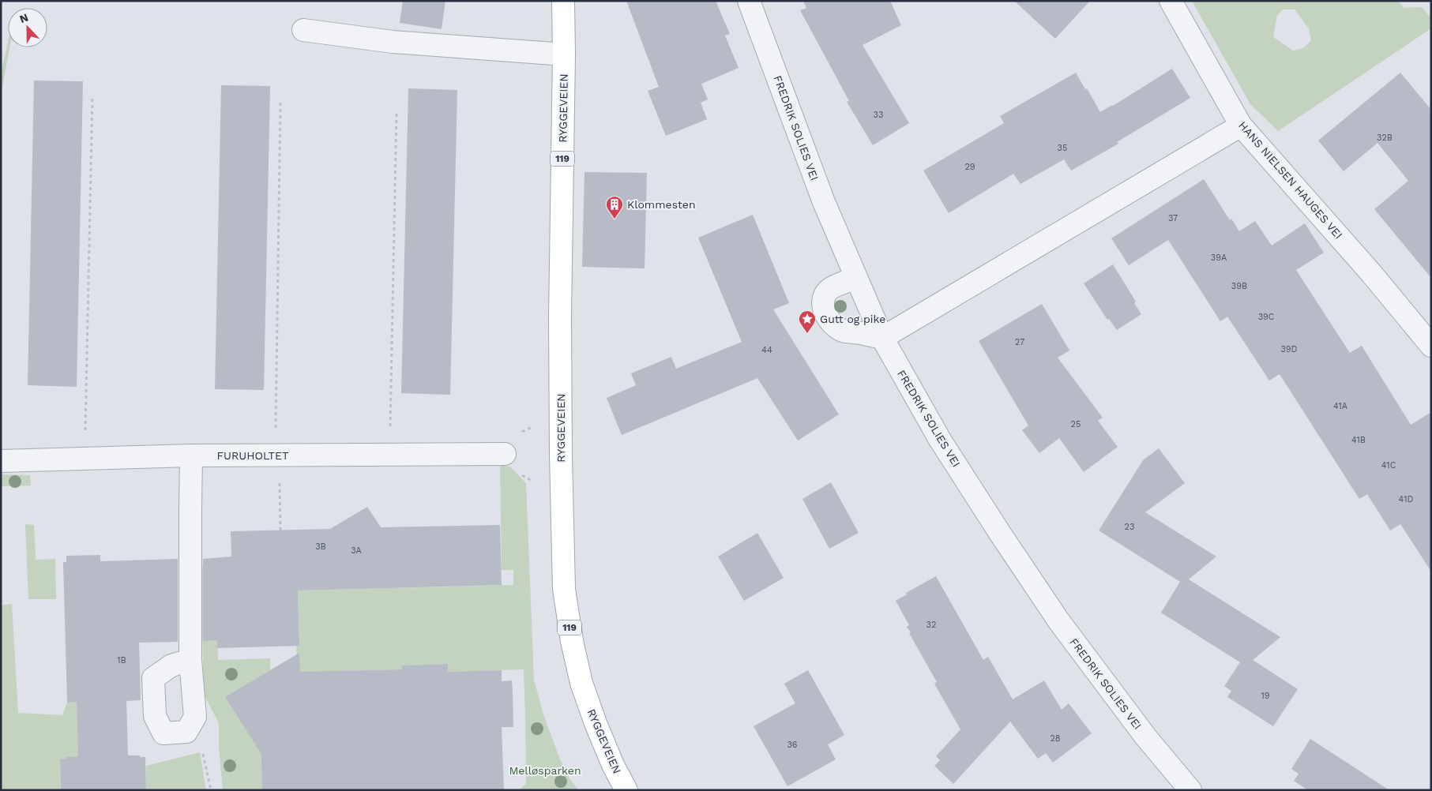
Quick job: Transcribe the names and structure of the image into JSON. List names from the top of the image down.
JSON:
{
  "streets": {
    "main road": ["RYGGEVEIEN", "119"],
    "street": ["FREDRIK SOLIES VEI", "HANS NIELSEN HAUGES VEI", "FURUHOLTET"]
  },
  "parks": ["Melløsparken"],
  "places": {
    "building": ["Klommesten"],
    "place": ["Gutt og pike"]
  },
  "house_numbers": [
    "33",
    "32B",
    "35",
    "29",
    "37",
    "39A",
    "39B",
    "39C",
    "27",
    "39D",
    "44",
    "41A",
    "25",
    "41B",
    "41C",
    "41D",
    "23",
    "3B",
    "3A",
    "32",
    "1B",
    "19",
    "28",
    "36"
  ],
  "north": "top"
}
